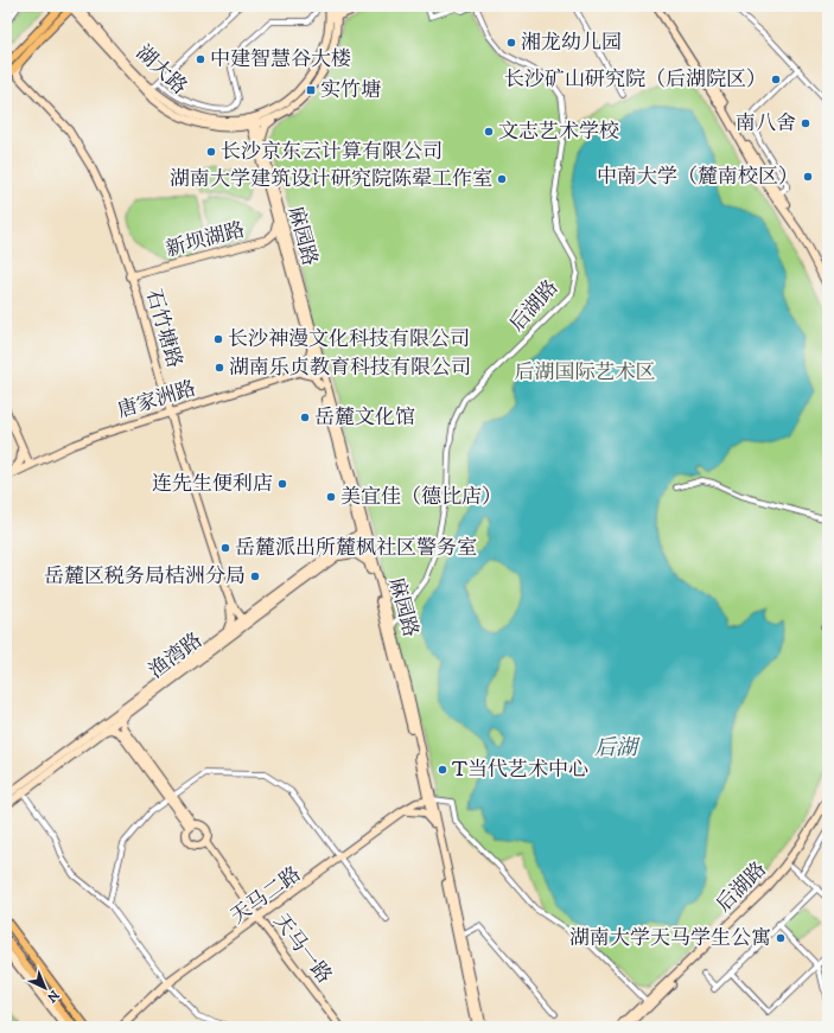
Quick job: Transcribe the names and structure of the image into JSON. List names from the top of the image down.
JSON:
{
  "streets": {
    "main road": [
      "湖大路",
      "麻园路",
      "新坝湖路",
      "后湖路",
      "石竹塘路",
      "唐家洲路",
      "渔湾路",
      "天马二路",
      "天马一路"
    ]
  },
  "crossings": [
    ["湖大路", "麻园路"],
    ["麻园路", "新坝湖路"],
    ["麻园路", "后湖路"],
    ["麻园路", "唐家洲路"],
    ["麻园路", "渔湾路"],
    ["麻园路", "天马二路"],
    ["新坝湖路", "石竹塘路"],
    ["石竹塘路", "唐家洲路"],
    ["石竹塘路", "渔湾路"],
    ["渔湾路", "天马一路"],
    ["天马二路", "天马一路"]
  ],
  "water": ["后湖"],
  "parks": ["后湖国际艺术区"],
  "places": {
    "other": [
      "湘龙幼儿园",
      "中建智慧谷大楼",
      "长沙矿山研究院（后湖院区）",
      "南八舍",
      "文志艺术学校",
      "长沙京东云计算有限公司",
      "中南大学（麓南校区）",
      "湖南大学建筑设计研究院陈翚工作室",
      "长沙神漫文化科技有限公司",
      "湖南乐贞教育科技有限公司",
      "岳麓文化馆",
      "连先生便利店",
      "美宜佳（德比店）",
      "岳麓派出所麓枫社区警务室",
      "岳麓区税务局桔洲分局",
      "T当代艺术中心",
      "湖南大学天马学生公寓"
    ],
    "transit": ["实竹塘"]
  },
  "north": "bottom right"
}
